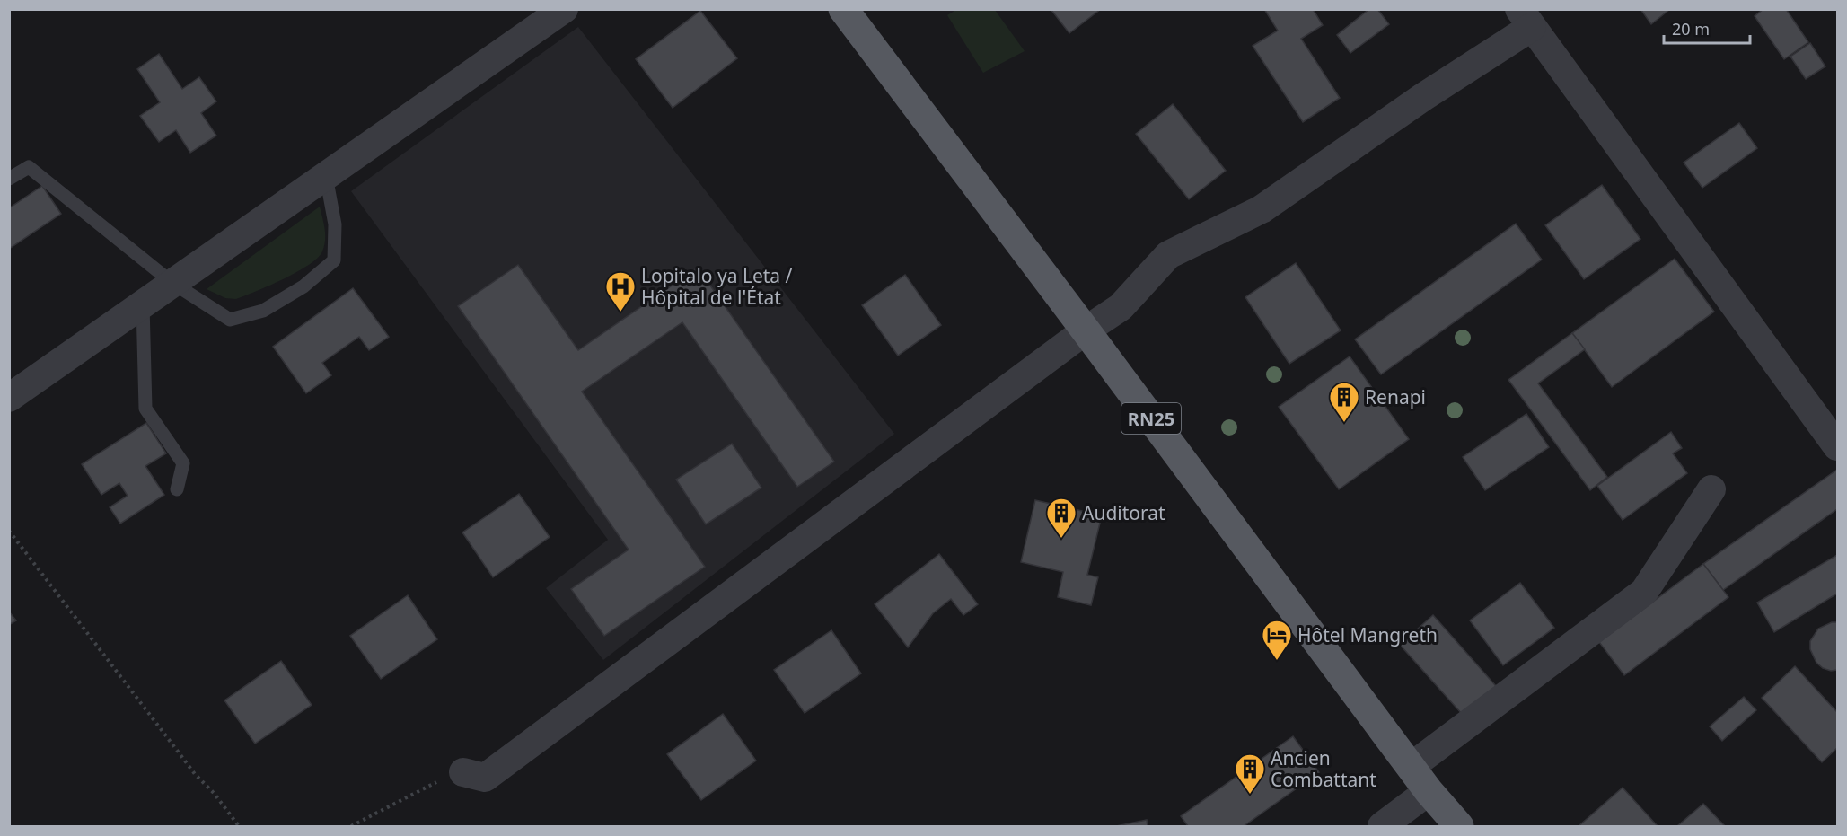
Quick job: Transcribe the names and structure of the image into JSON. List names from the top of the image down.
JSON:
{
  "streets": {
    "main road": ["RN25"]
  },
  "places": {
    "hospital": ["Lopitalo ya Leta / Hôpital de l'État"],
    "building": ["Renapi", "Auditorat", "Ancien Combattant"],
    "hotel": ["Hôtel Mangreth"]
  },
  "scale_bar": "20 m"
}
